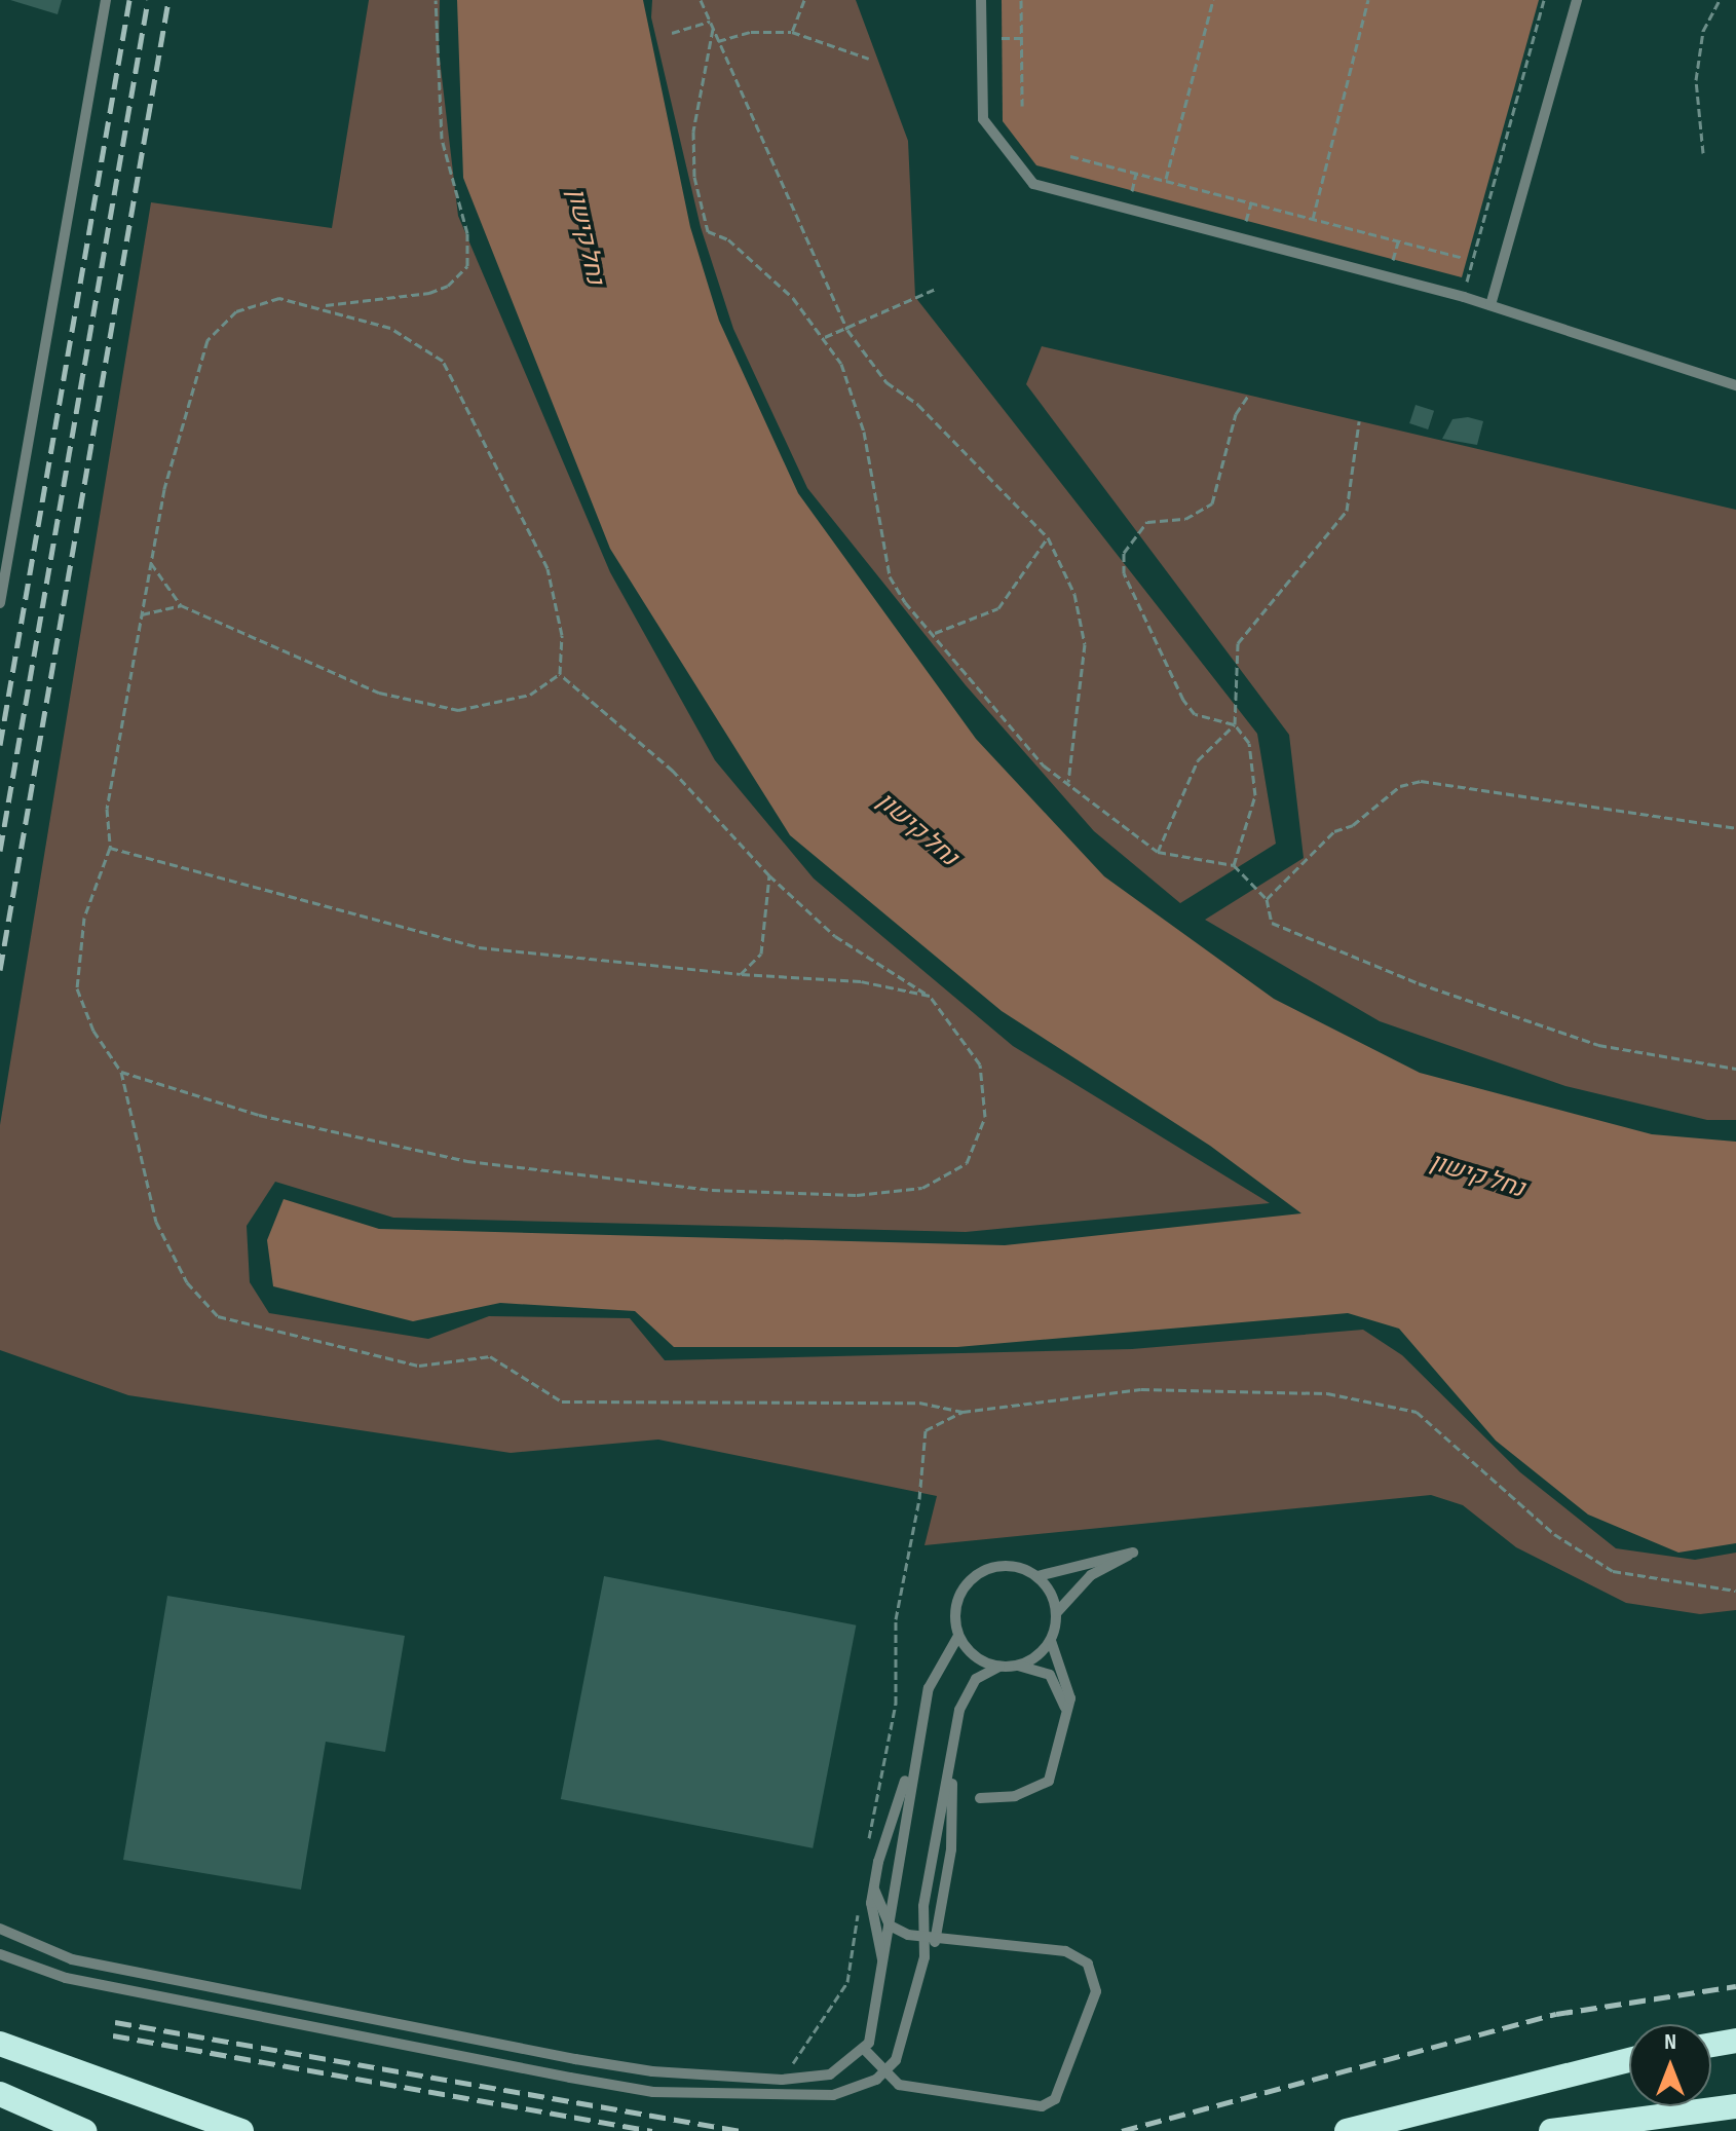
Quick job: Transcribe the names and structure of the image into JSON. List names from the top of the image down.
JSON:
{
  "water": ["נחל קישון"],
  "north": "top"
}
